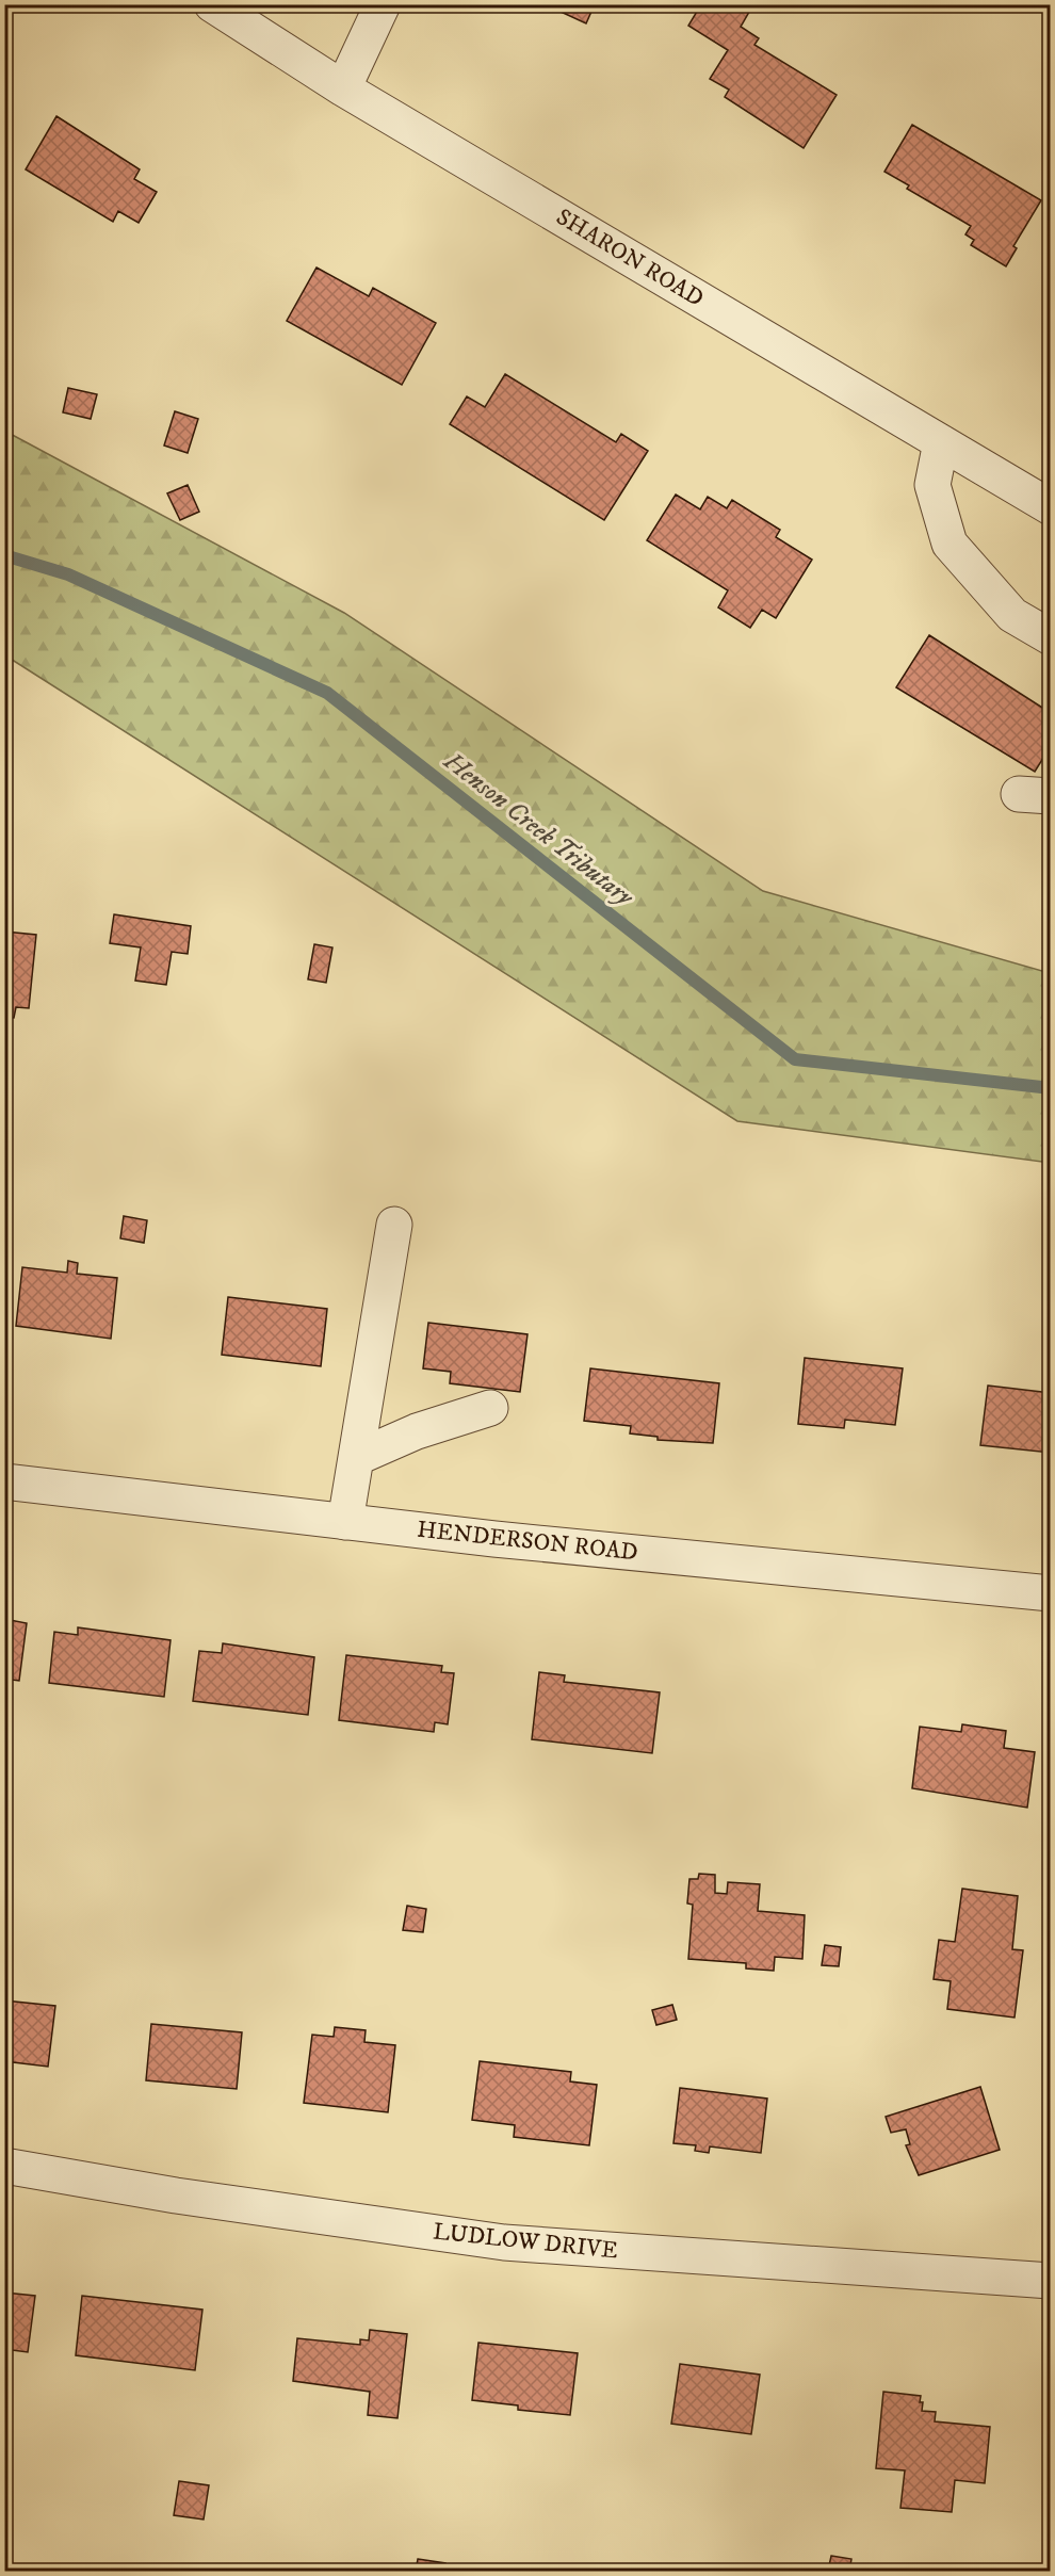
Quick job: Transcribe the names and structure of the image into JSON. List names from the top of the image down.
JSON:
{
  "streets": {
    "street": ["SHARON ROAD", "HENDERSON ROAD", "LUDLOW DRIVE"]
  },
  "water": ["Henson Creek Tributary"]
}
